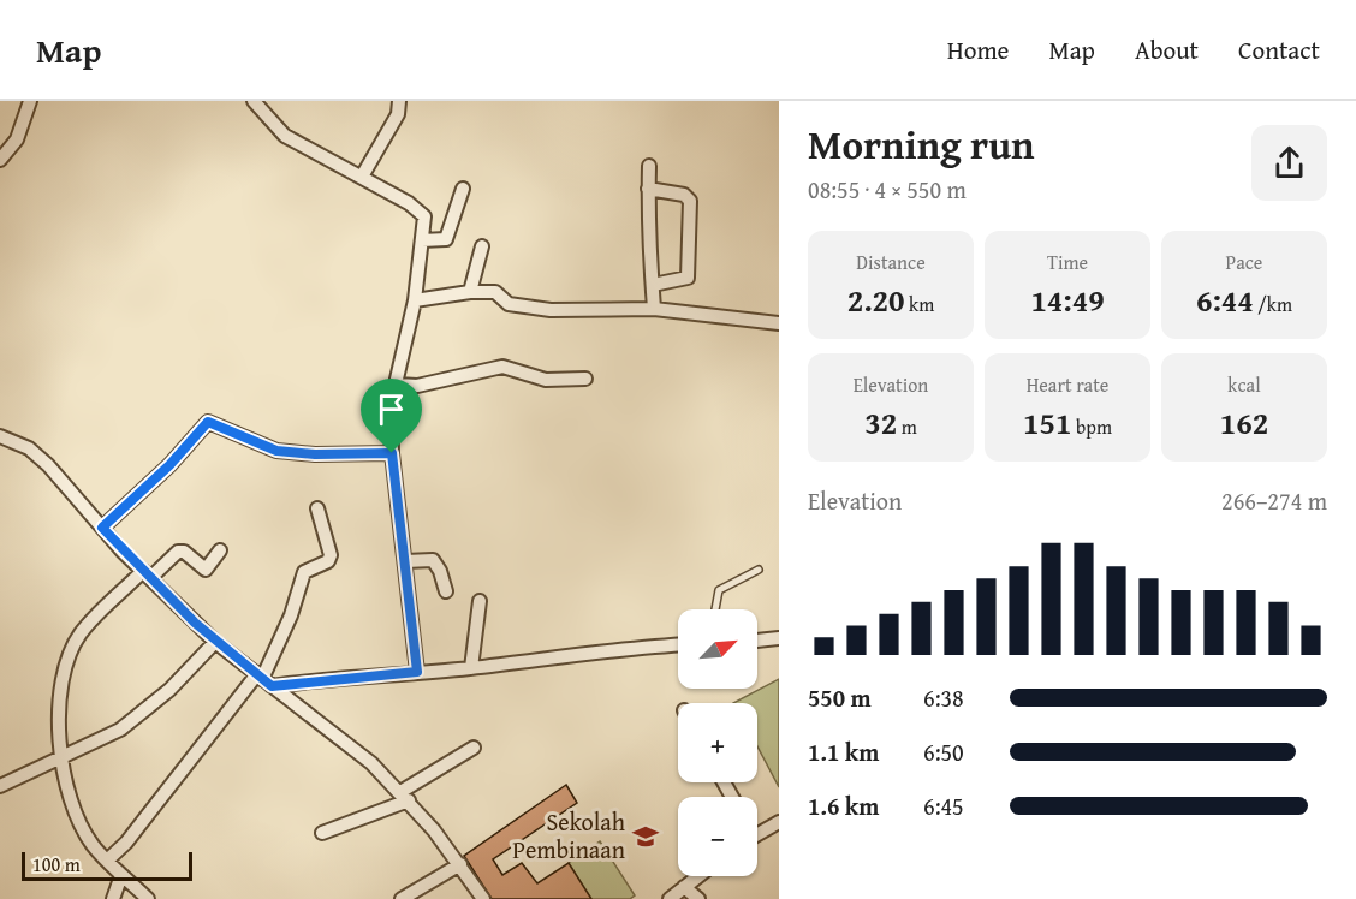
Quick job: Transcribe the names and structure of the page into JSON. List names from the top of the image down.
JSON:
{
  "places": {
    "school or university": ["Sekolah Pembinaan"]
  },
  "scale_bar": "100 m",
  "north": "top right",
  "page": {
    "header": "Map",
    "nav": [
      "Home",
      "Map",
      "About",
      "Contact"
    ],
    "heading": ["Morning run", "08:55 · 4 × 550 m"],
    "stats": [
      ["Distance", "2.20 km"],
      ["Time", "14:49"],
      ["Pace", "6:44 /km"],
      ["Elevation", "32 m"],
      ["Heart rate", "151 bpm"],
      ["kcal", "162"]
    ],
    "chart": ["Elevation", "266–274 m"],
    "map_buttons": ["+", "−"],
    "list": [
      {
        "name": "550 m",
        "note": "6:38"
      },
      {
        "name": "1.1 km",
        "note": "6:50"
      },
      {
        "name": "1.6 km",
        "note": "6:45"
      }
    ],
    "scale": "100 m"
  }
}
